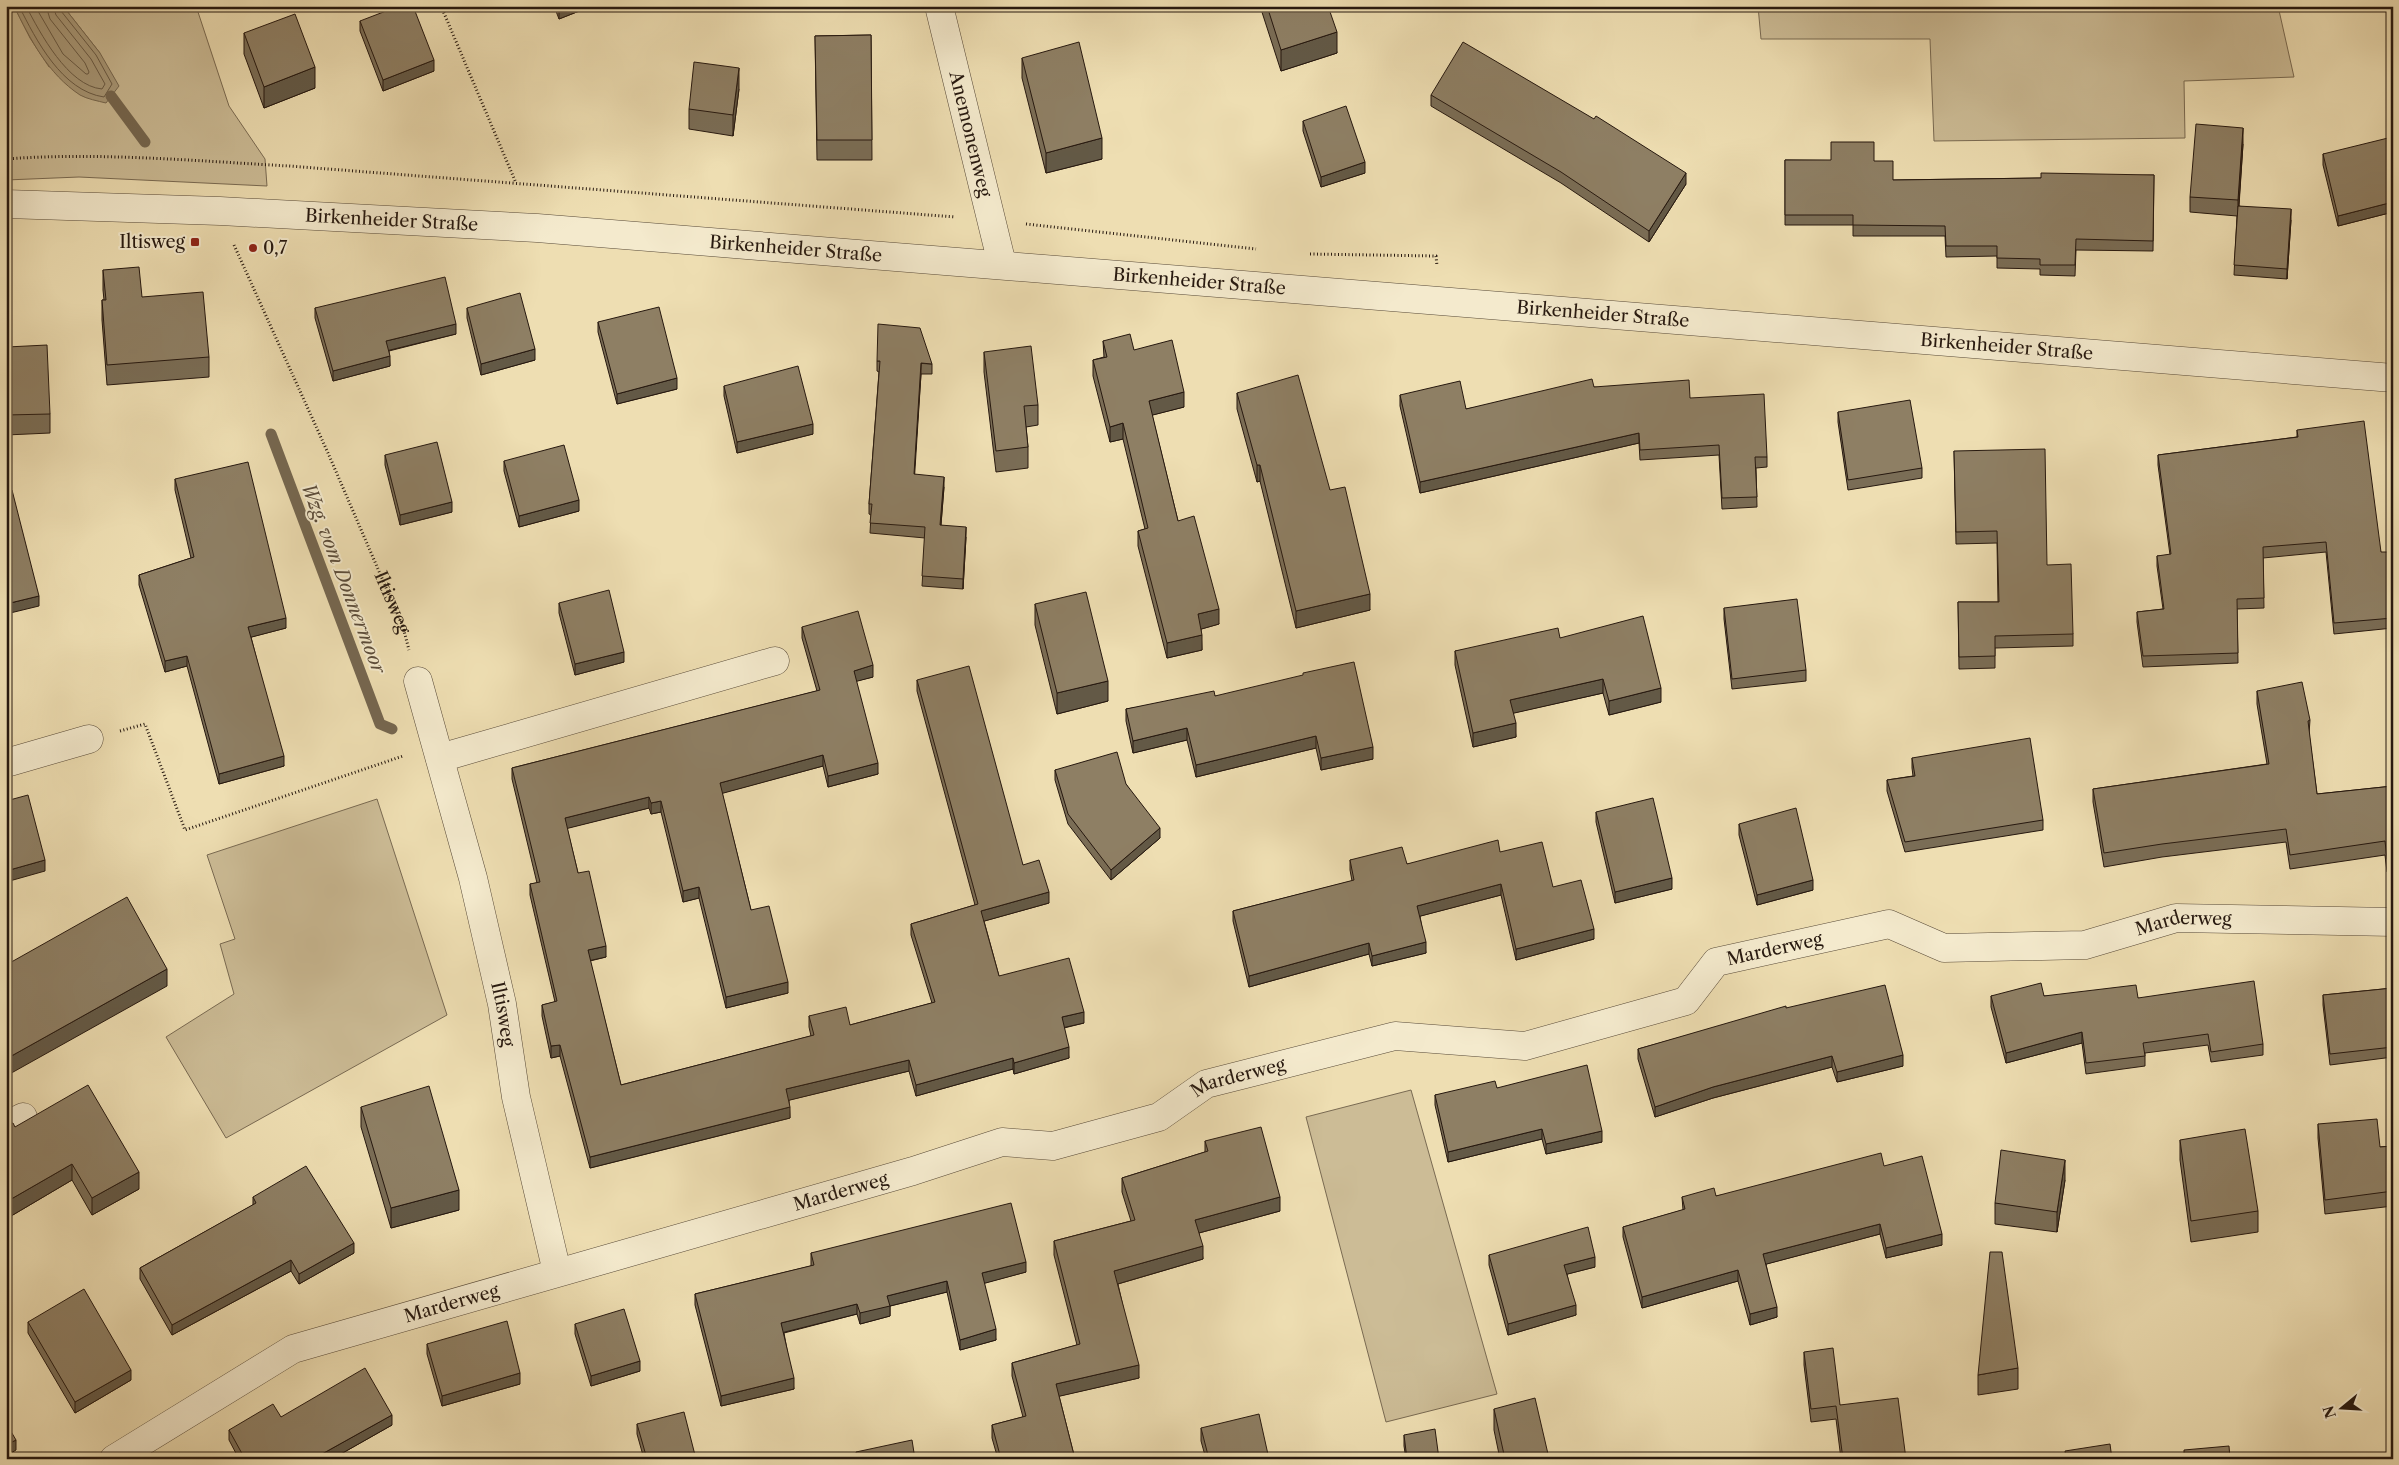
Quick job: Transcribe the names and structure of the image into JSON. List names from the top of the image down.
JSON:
{
  "streets": {
    "street": [
      "Anemonenweg",
      "Birkenheider Straße",
      "Iltisweg",
      "Marderweg"
    ]
  },
  "crossings": [
    ["Anemonenweg", "Birkenheider Straße"],
    ["Iltisweg", "Marderweg"]
  ],
  "water": ["Wzg. vom Donnermoor"],
  "places": {
    "transit": ["Iltisweg"],
    "other": ["0,7"]
  },
  "north": "left"
}
